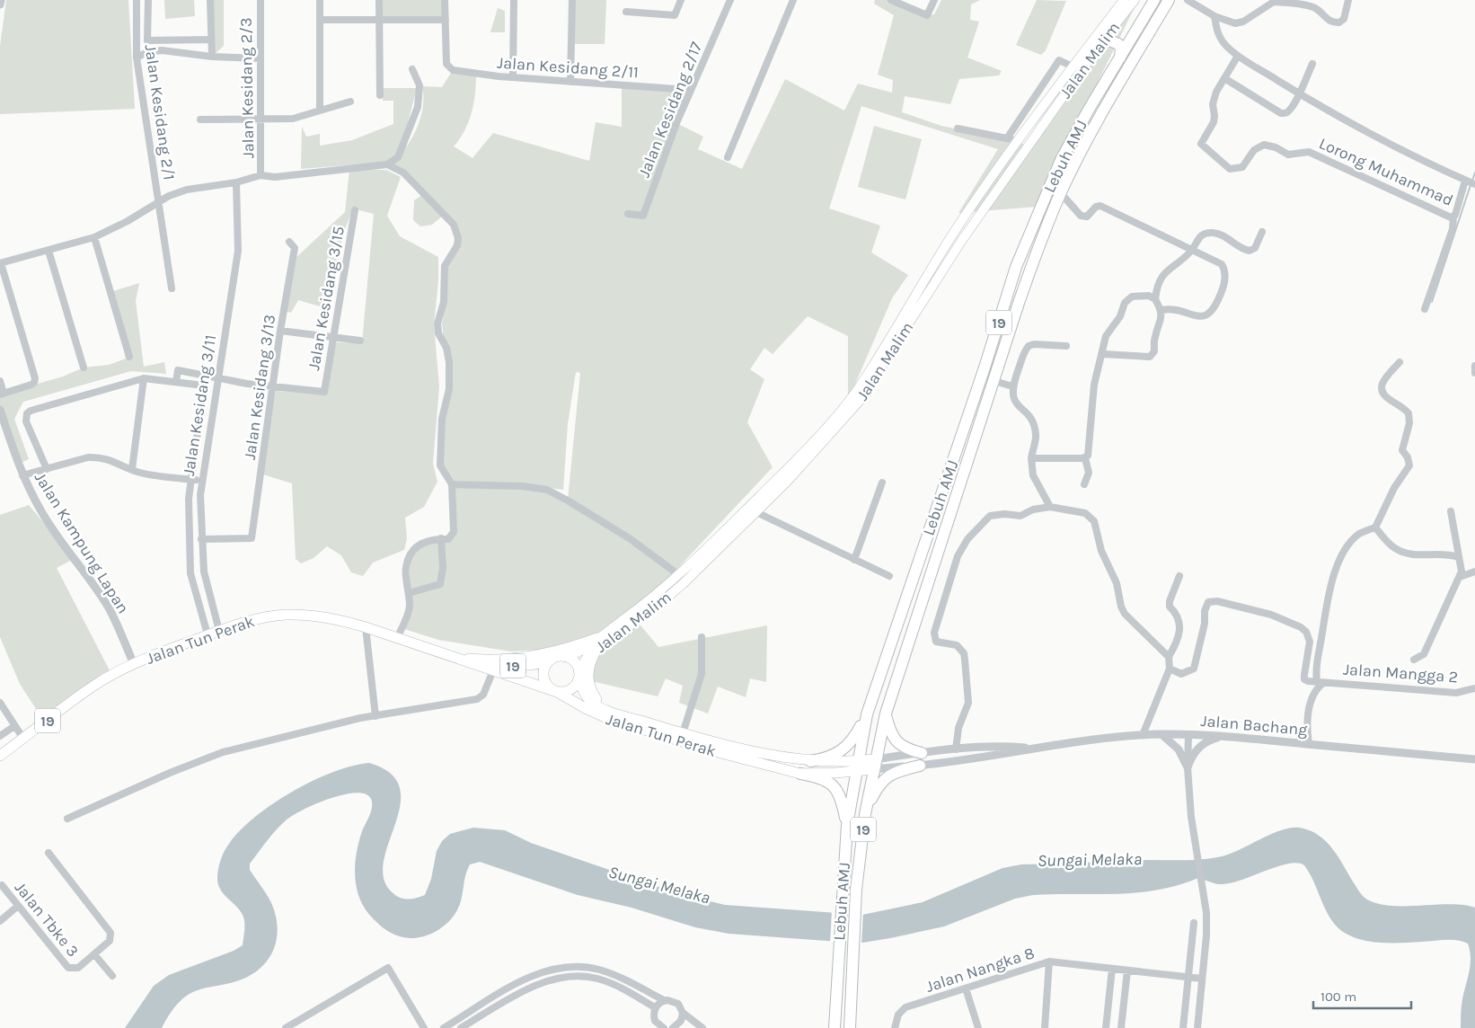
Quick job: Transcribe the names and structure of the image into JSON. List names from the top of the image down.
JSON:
{
  "streets": {
    "highway": ["Lebuh AMJ", "19"],
    "main road": ["Jalan Malim", "Jalan Tun Perak"],
    "street": [
      "Jalan Kesidang 2/11",
      "Jalan Kesidang 2/3",
      "Jalan Kesidang 2/17",
      "Jalan Kesidang 2/1",
      "Lorong Muhammad",
      "Jalan Kesidang 3/15",
      "Jalan Kesidang 3/13",
      "Jalan Kesidang 3/11",
      "Jalan Kampung Lapan",
      "Jalan Mangga 2",
      "Jalan Bachang",
      "Jalan Tbke 3",
      "Jalan Nangka 8"
    ]
  },
  "crossings": [
    ["Jalan Malim", "19"],
    ["Jalan Malim", "Jalan Tun Perak"],
    ["Jalan Kesidang 2/11", "Jalan Kesidang 2/17"],
    ["Lebuh AMJ", "Jalan Tun Perak"],
    ["Lebuh AMJ", "Jalan Bachang"],
    ["Jalan Kesidang 3/15", "Jalan Kesidang 3/13"],
    ["19", "Jalan Tun Perak"],
    ["Jalan Kesidang 3/13", "Jalan Kesidang 3/11"],
    ["Jalan Kesidang 3/11", "Jalan Tun Perak"],
    ["Jalan Kampung Lapan", "Jalan Tun Perak"]
  ],
  "water": ["Sungai Melaka"],
  "scale_bar": "100 m"
}
